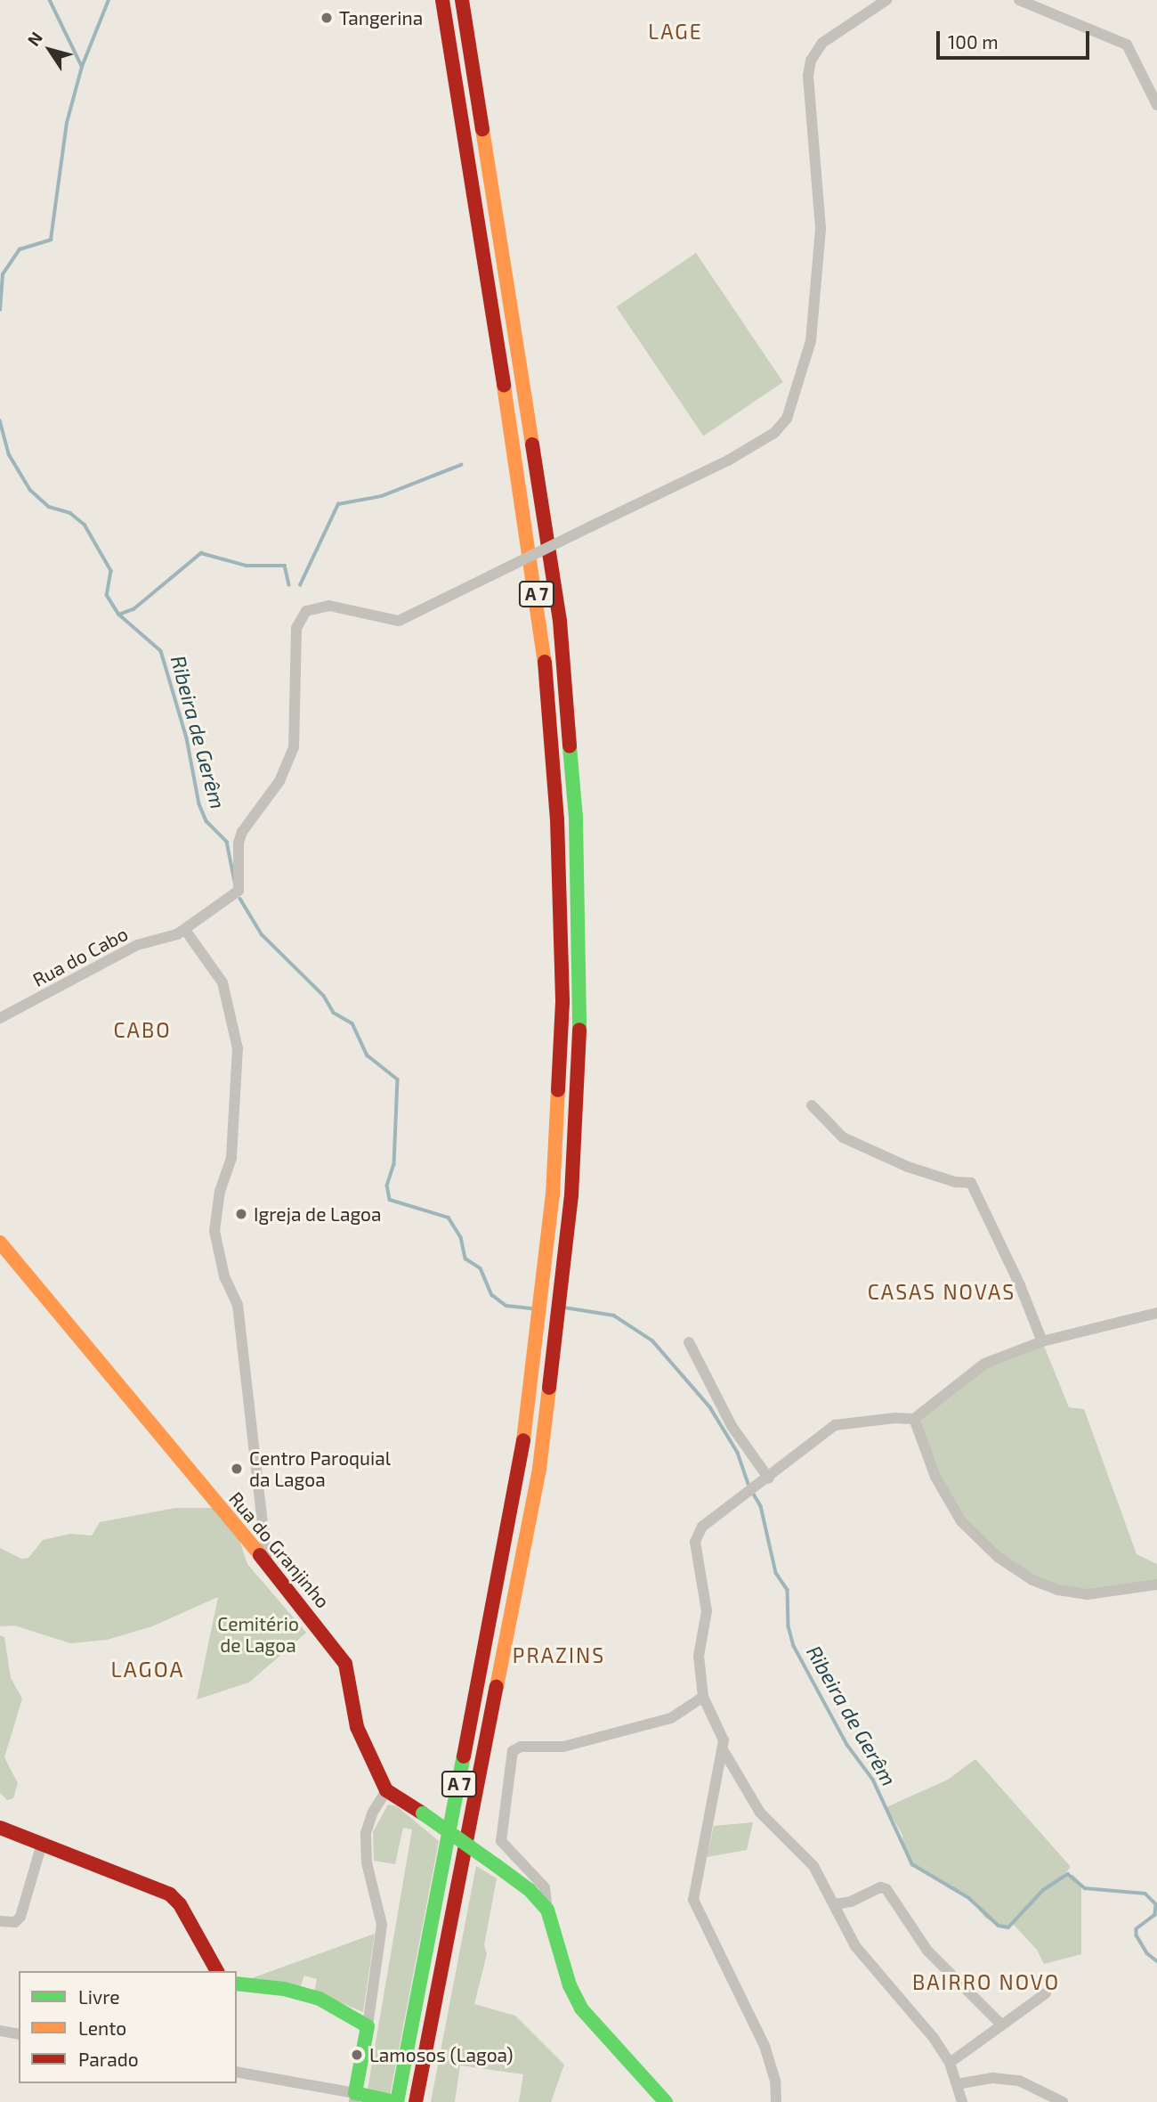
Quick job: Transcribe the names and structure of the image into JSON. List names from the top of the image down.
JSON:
{
  "streets": {
    "main road": ["A 7", "Rua do Granjinho"],
    "street": ["Rua do Cabo"]
  },
  "districts": [
    "LAGE",
    "CABO",
    "CASAS NOVAS",
    "PRAZINS",
    "LAGOA",
    "BAIRRO NOVO"
  ],
  "water": ["Ribeira de Gerêm"],
  "parks": ["Cemitério de Lagoa"],
  "places": [
    "Tangerina",
    "Igreja de Lagoa",
    "Centro Paroquial da Lagoa",
    "Lamosos (Lagoa)"
  ],
  "legend": ["Livre", "Lento", "Parado"],
  "scale_bar": "100 m",
  "north": "top left"
}
